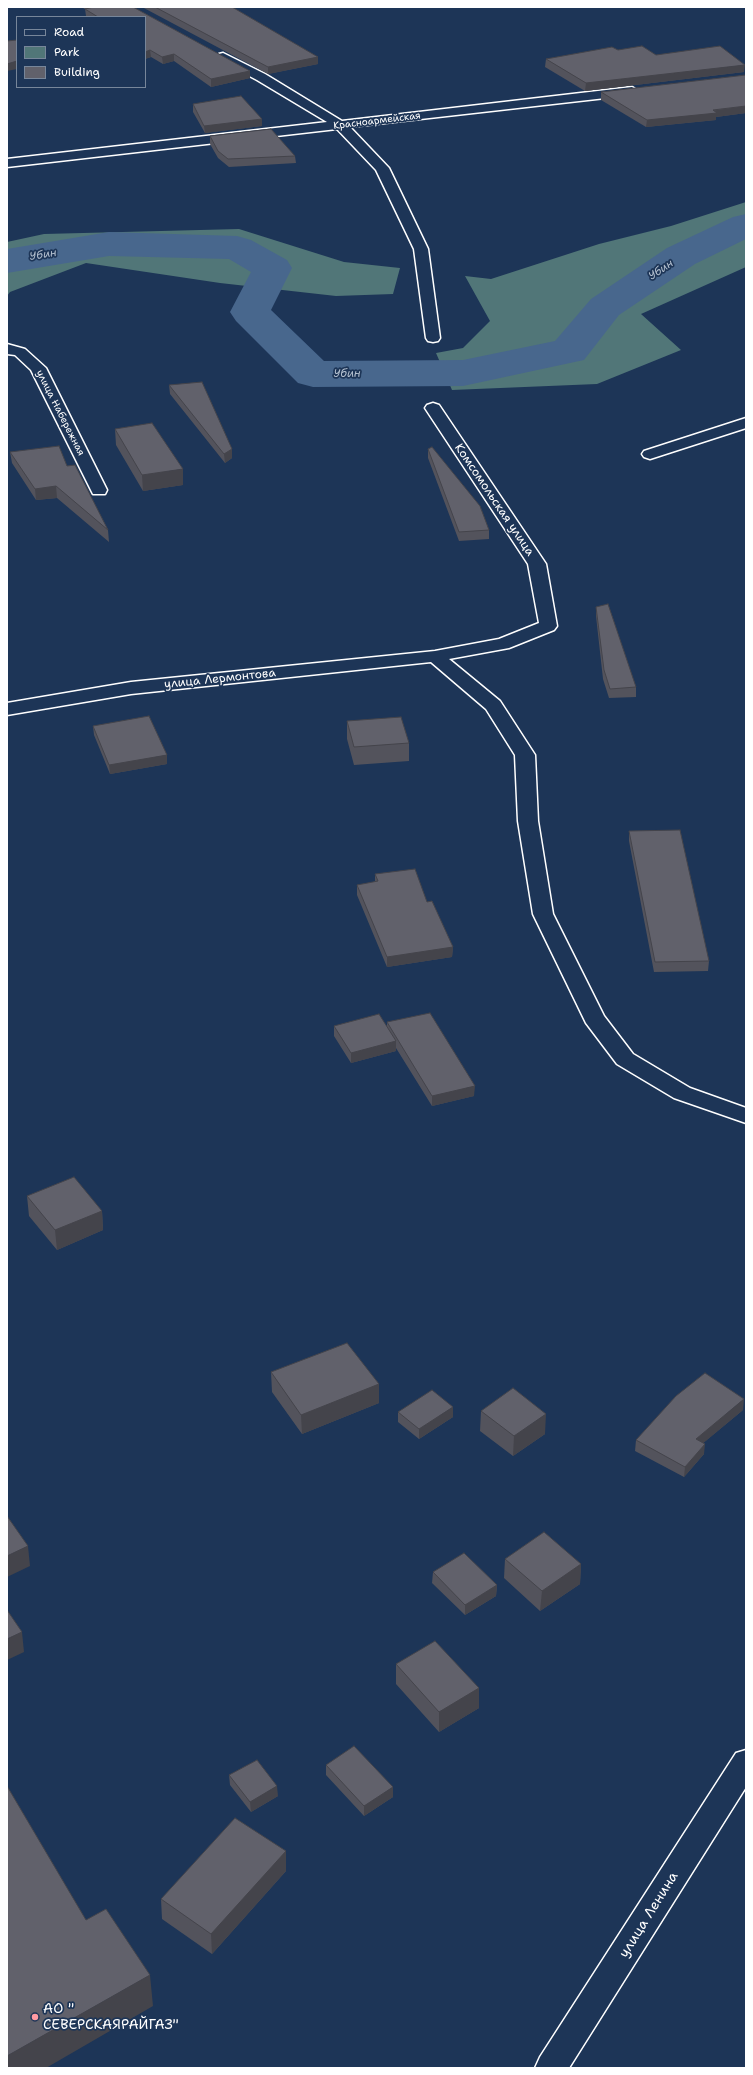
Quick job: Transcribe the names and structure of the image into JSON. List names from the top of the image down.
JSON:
{
  "streets": {
    "street": [
      "Красноармейская",
      "улица Набережная",
      "Комсомольская улица",
      "улица Лермонтова",
      "улица Ленина"
    ]
  },
  "crossings": [
    ["Комсомольская улица", "улица Лермонтова"]
  ],
  "water": ["Убин"],
  "places": ["АО \" СЕВЕРСКАЯРАЙГАЗ\""],
  "legend": ["Road", "Park", "Building"]
}
